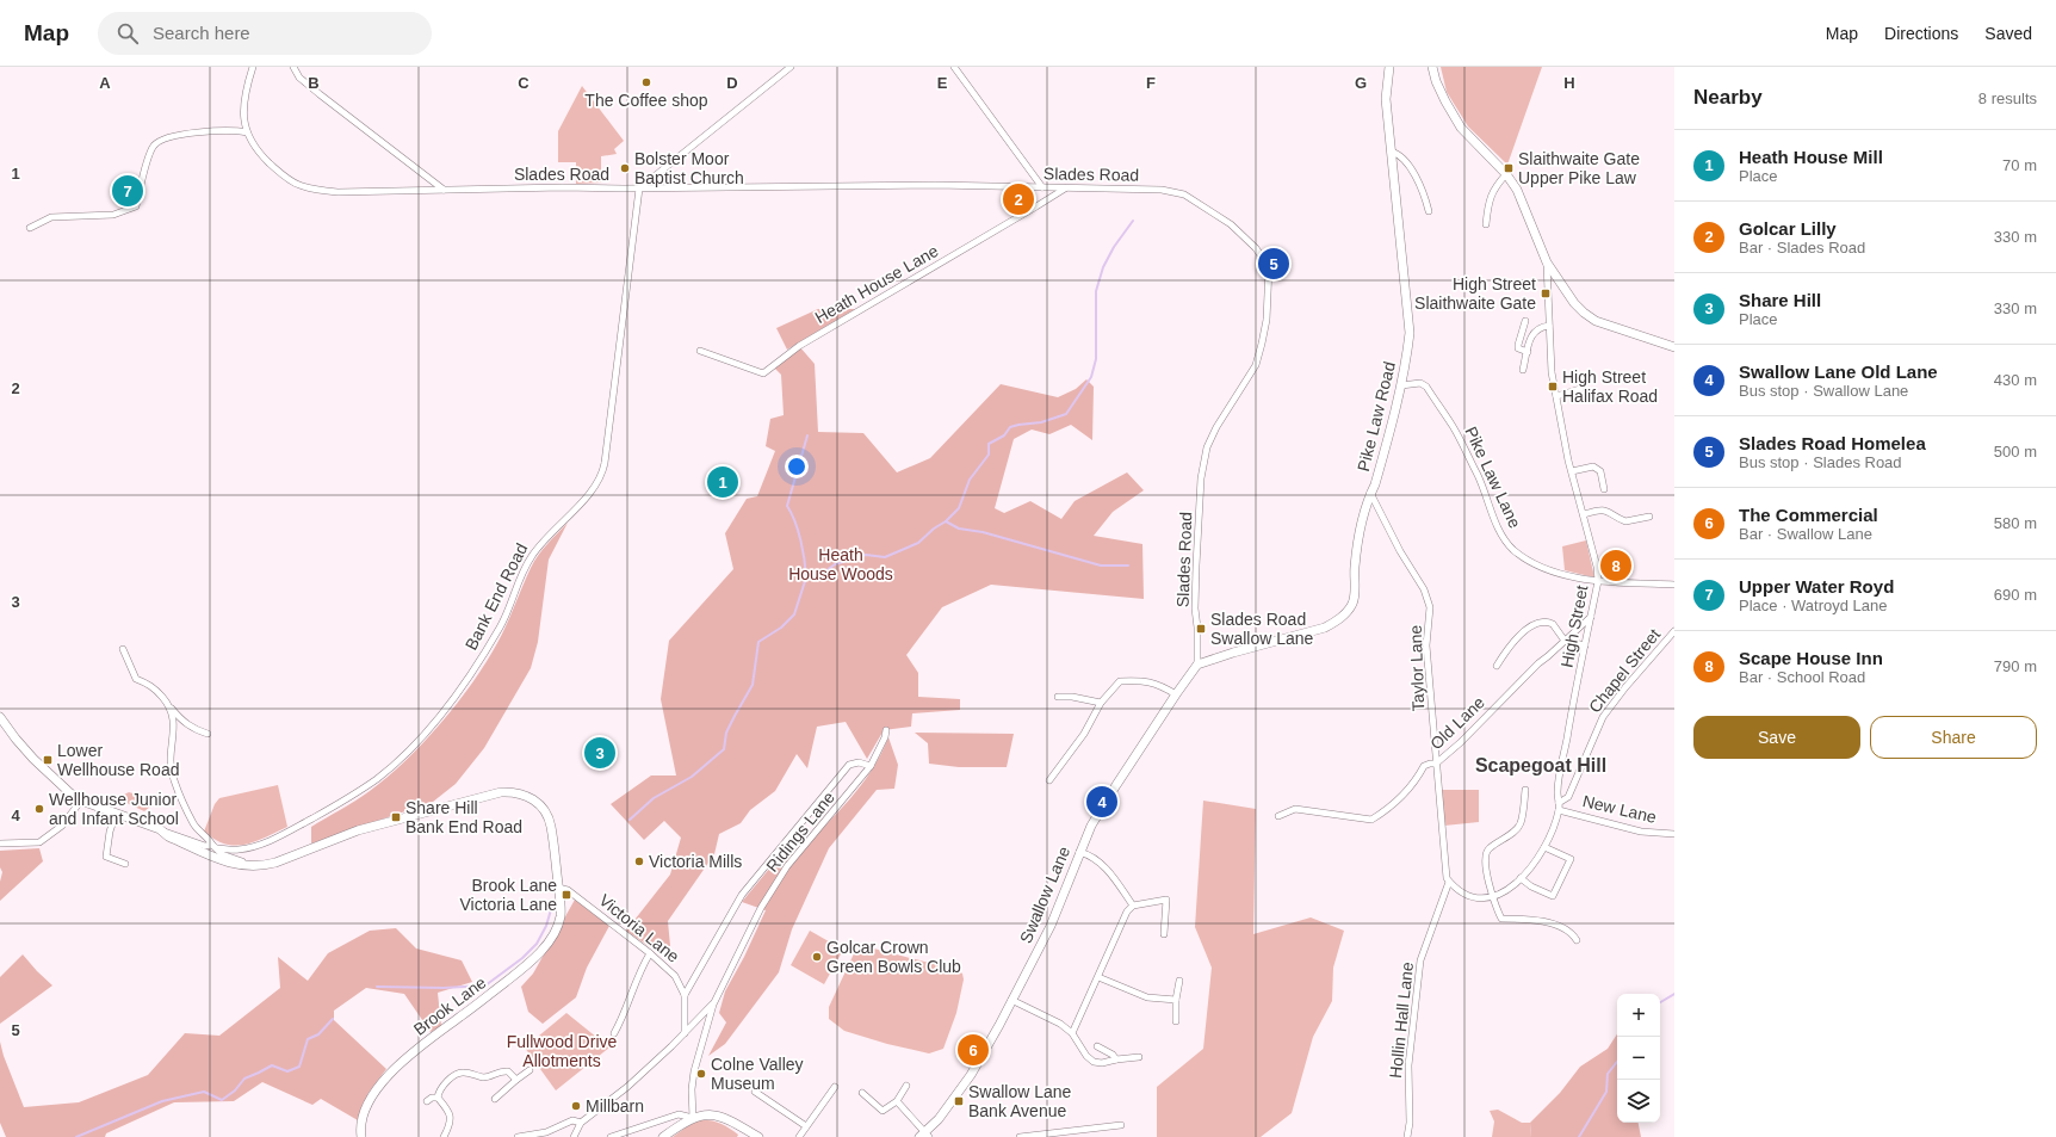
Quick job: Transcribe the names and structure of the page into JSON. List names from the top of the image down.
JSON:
{
  "streets": {
    "street": [
      "Slades Road",
      "Heath House Lane",
      "Pike Law Road",
      "Pike Law Lane",
      "Bank End Road",
      "High Street",
      "Taylor Lane",
      "Chapel Street",
      "Old Lane",
      "New Lane",
      "Ridings Lane",
      "Swallow Lane",
      "Victoria Lane",
      "Brook Lane",
      "Hollin Hall Lane"
    ]
  },
  "crossings": [
    ["Slades Road", "Heath House Lane"],
    ["Slades Road", "Pike Law Road"],
    ["Slades Road", "Bank End Road"],
    ["Slades Road", "Swallow Lane"],
    ["Pike Law Road", "Pike Law Lane"],
    ["Pike Law Road", "Taylor Lane"],
    ["Pike Law Road", "Swallow Lane"],
    ["Pike Law Lane", "High Street"],
    ["High Street", "Chapel Street"],
    ["High Street", "Old Lane"],
    ["High Street", "New Lane"],
    ["Taylor Lane", "Old Lane"],
    ["Taylor Lane", "Hollin Hall Lane"],
    ["Victoria Lane", "Brook Lane"]
  ],
  "districts": ["Scapegoat Hill"],
  "parks": ["Heath House Woods", "Fullwood Drive Allotments"],
  "places": {
    "other": [
      "The Coffee shop",
      "Bolster Moor Baptist Church",
      "Wellhouse Junior and Infant School",
      "Victoria Mills",
      "Golcar Crown Green Bowls Club",
      "Colne Valley Museum",
      "Millbarn"
    ],
    "transit": [
      "Slaithwaite Gate Upper Pike Law",
      "High Street Slaithwaite Gate",
      "High Street Halifax Road",
      "Slades Road Swallow Lane",
      "Lower Wellhouse Road",
      "Share Hill Bank End Road",
      "Brook Lane Victoria Lane",
      "Swallow Lane Bank Avenue"
    ]
  },
  "page": {
    "header": "Map",
    "search": "Search here",
    "nav": ["Map", "Directions", "Saved"],
    "heading": ["Nearby", "8 results"],
    "list": [
      {
        "mark": "1",
        "name": "Heath House Mill",
        "note": "Place",
        "value": "70 m"
      },
      {
        "mark": "2",
        "name": "Golcar Lilly",
        "note": "Bar · Slades Road",
        "value": "330 m"
      },
      {
        "mark": "3",
        "name": "Share Hill",
        "note": "Place",
        "value": "330 m"
      },
      {
        "mark": "4",
        "name": "Swallow Lane Old Lane",
        "note": "Bus stop · Swallow Lane",
        "value": "430 m"
      },
      {
        "mark": "5",
        "name": "Slades Road Homelea",
        "note": "Bus stop · Slades Road",
        "value": "500 m"
      },
      {
        "mark": "6",
        "name": "The Commercial",
        "note": "Bar · Swallow Lane",
        "value": "580 m"
      },
      {
        "mark": "7",
        "name": "Upper Water Royd",
        "note": "Place · Watroyd Lane",
        "value": "690 m"
      },
      {
        "mark": "8",
        "name": "Scape House Inn",
        "note": "Bar · School Road",
        "value": "790 m"
      }
    ],
    "pins": [
      "7",
      "2",
      "5",
      "1",
      "8",
      "3",
      "4",
      "6"
    ],
    "buttons": ["Save", "Share"],
    "map_buttons": ["+", "−"]
  },
  "grid": {
    "columns": [
      "A",
      "B",
      "C",
      "D",
      "E",
      "F",
      "G",
      "H"
    ],
    "rows": [
      "1",
      "2",
      "3",
      "4",
      "5"
    ]
  }
}
